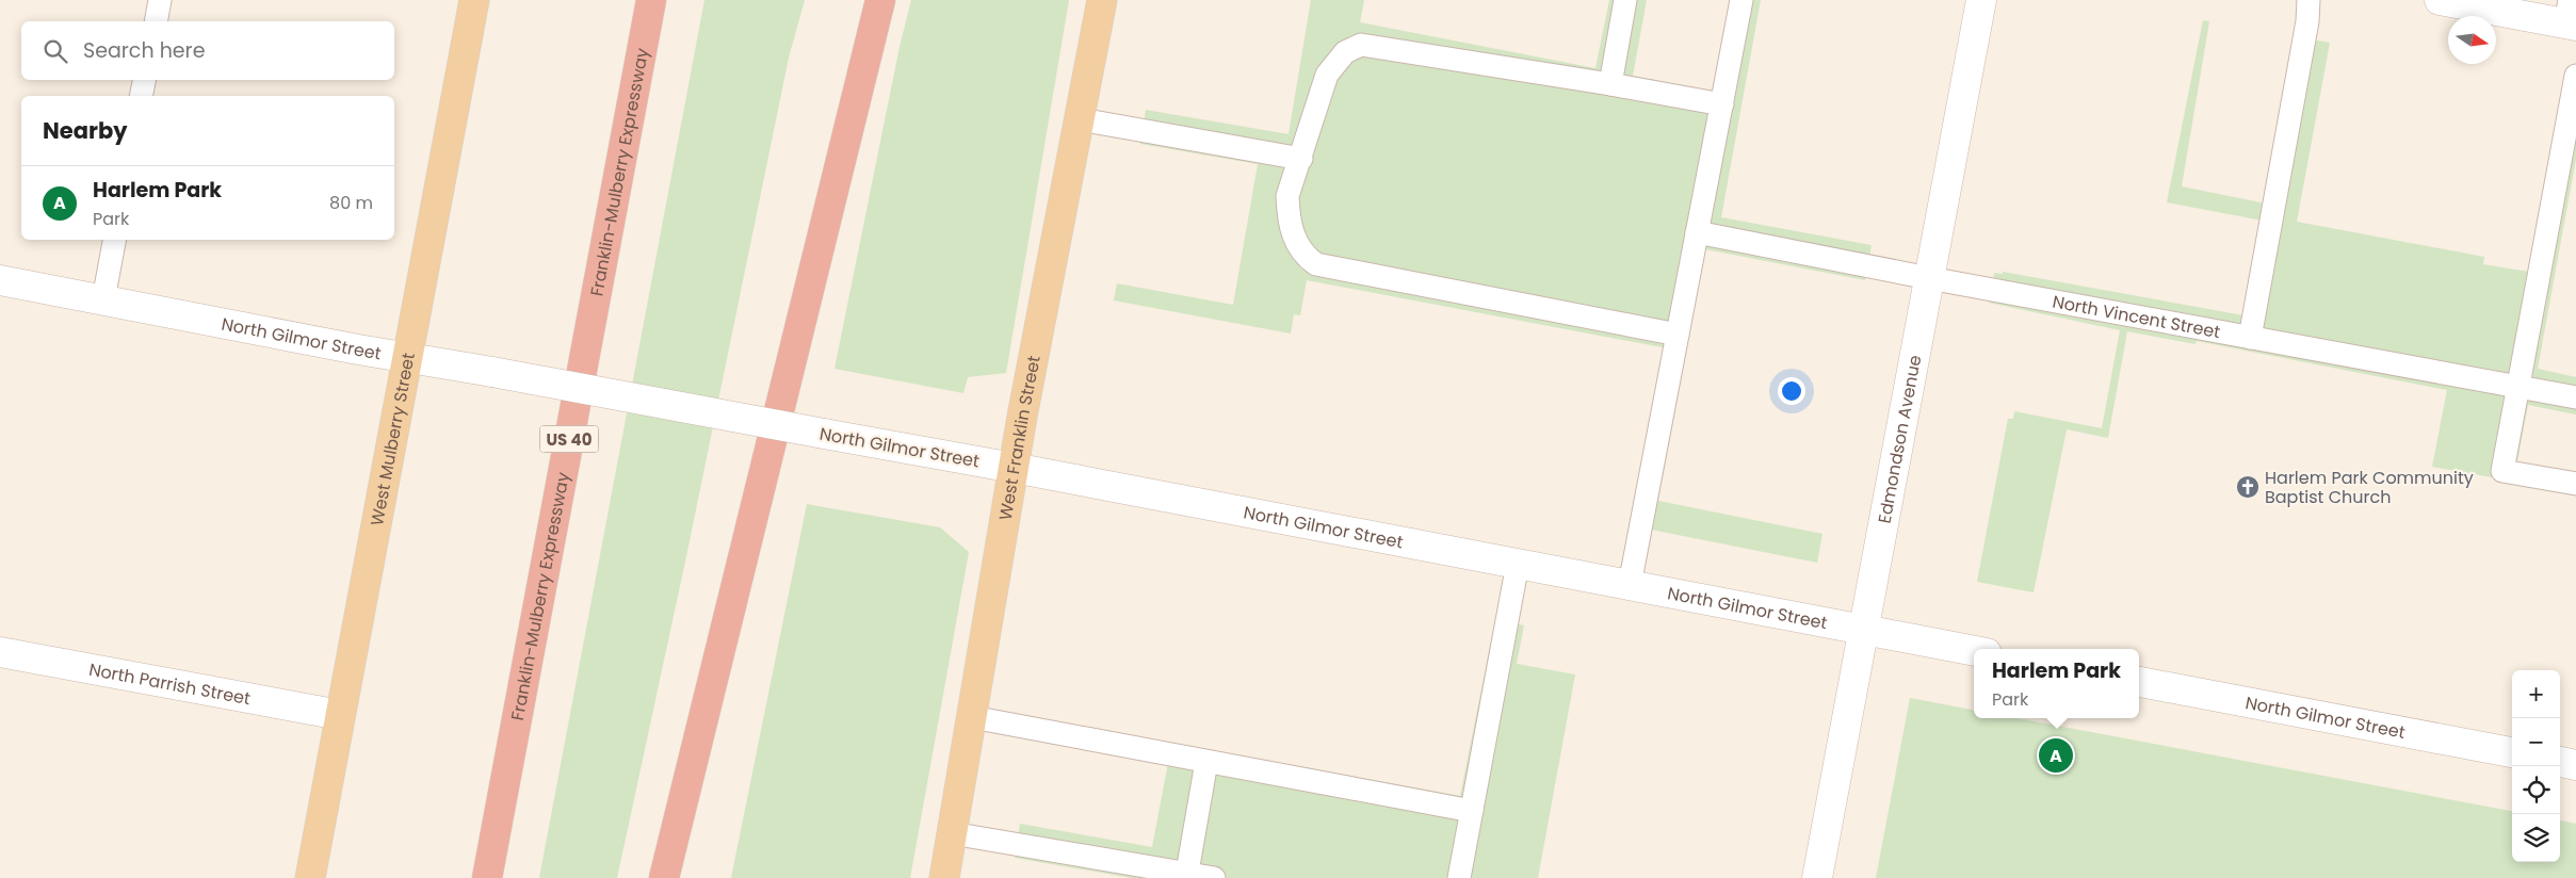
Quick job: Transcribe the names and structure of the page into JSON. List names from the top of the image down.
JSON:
{
  "streets": {
    "highway": ["Franklin-Mulberry Expressway", "US 40"],
    "main road": ["West Franklin Street", "West Mulberry Street"],
    "street": ["North Gilmor Street", "Edmondson Avenue", "North Parrish Street"],
    "lane": ["North Vincent Street"]
  },
  "crossings": [
    ["North Vincent Street", "Edmondson Avenue"],
    ["North Gilmor Street", "West Franklin Street"],
    ["North Gilmor Street", "West Mulberry Street"],
    ["North Gilmor Street", "Edmondson Avenue"],
    ["West Mulberry Street", "North Parrish Street"]
  ],
  "places": {
    "church": ["Harlem Park Community Baptist Church"]
  },
  "north": "right",
  "page": {
    "search": "Search here",
    "heading": "Nearby",
    "list": [
      {
        "mark": "A",
        "name": "Harlem Park",
        "note": "Park",
        "value": "80 m"
      }
    ],
    "popup": ["Harlem Park", "Park"],
    "map_buttons": ["+", "−"],
    "pins": "A"
  }
}
